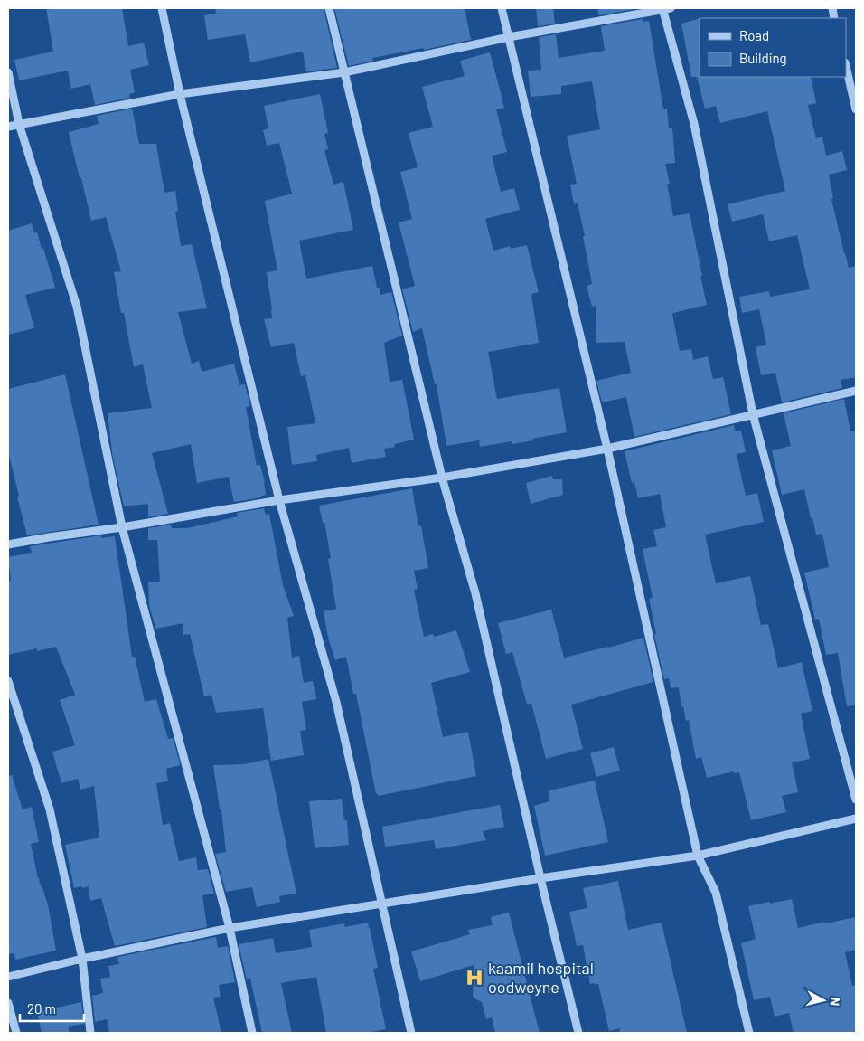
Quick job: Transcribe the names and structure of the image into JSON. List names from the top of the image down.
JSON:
{
  "places": {
    "hospital": ["kaamil hospital oodweyne"]
  },
  "legend": ["Road", "Building"],
  "scale_bar": "20 m",
  "north": "right"
}
